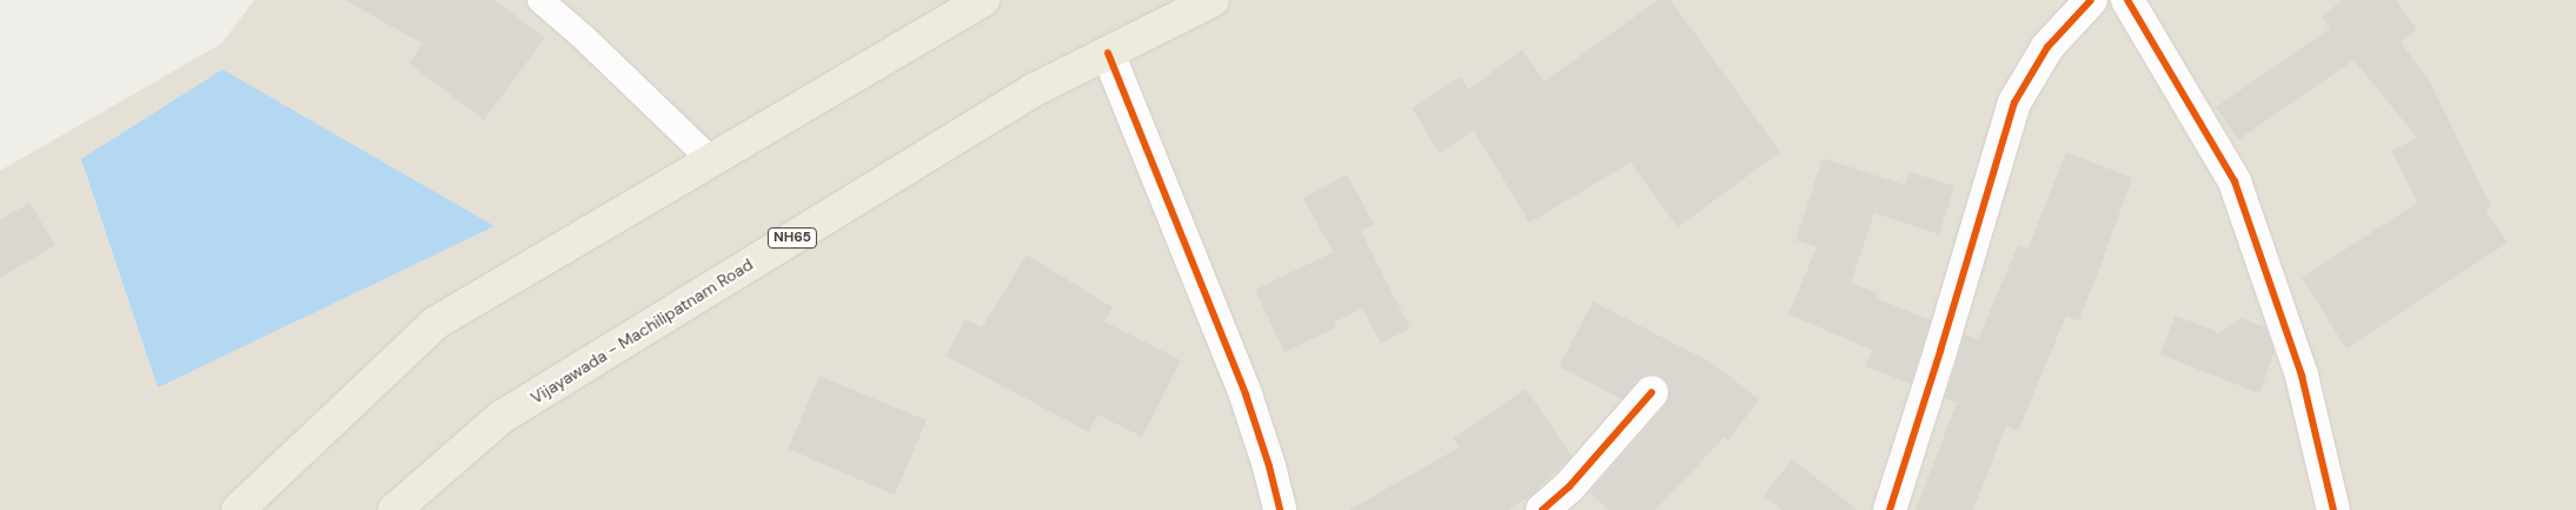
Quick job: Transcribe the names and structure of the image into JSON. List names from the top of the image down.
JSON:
{
  "streets": {
    "highway": ["NH65", "Vijayawada - Machilipatnam Road"]
  }
}
